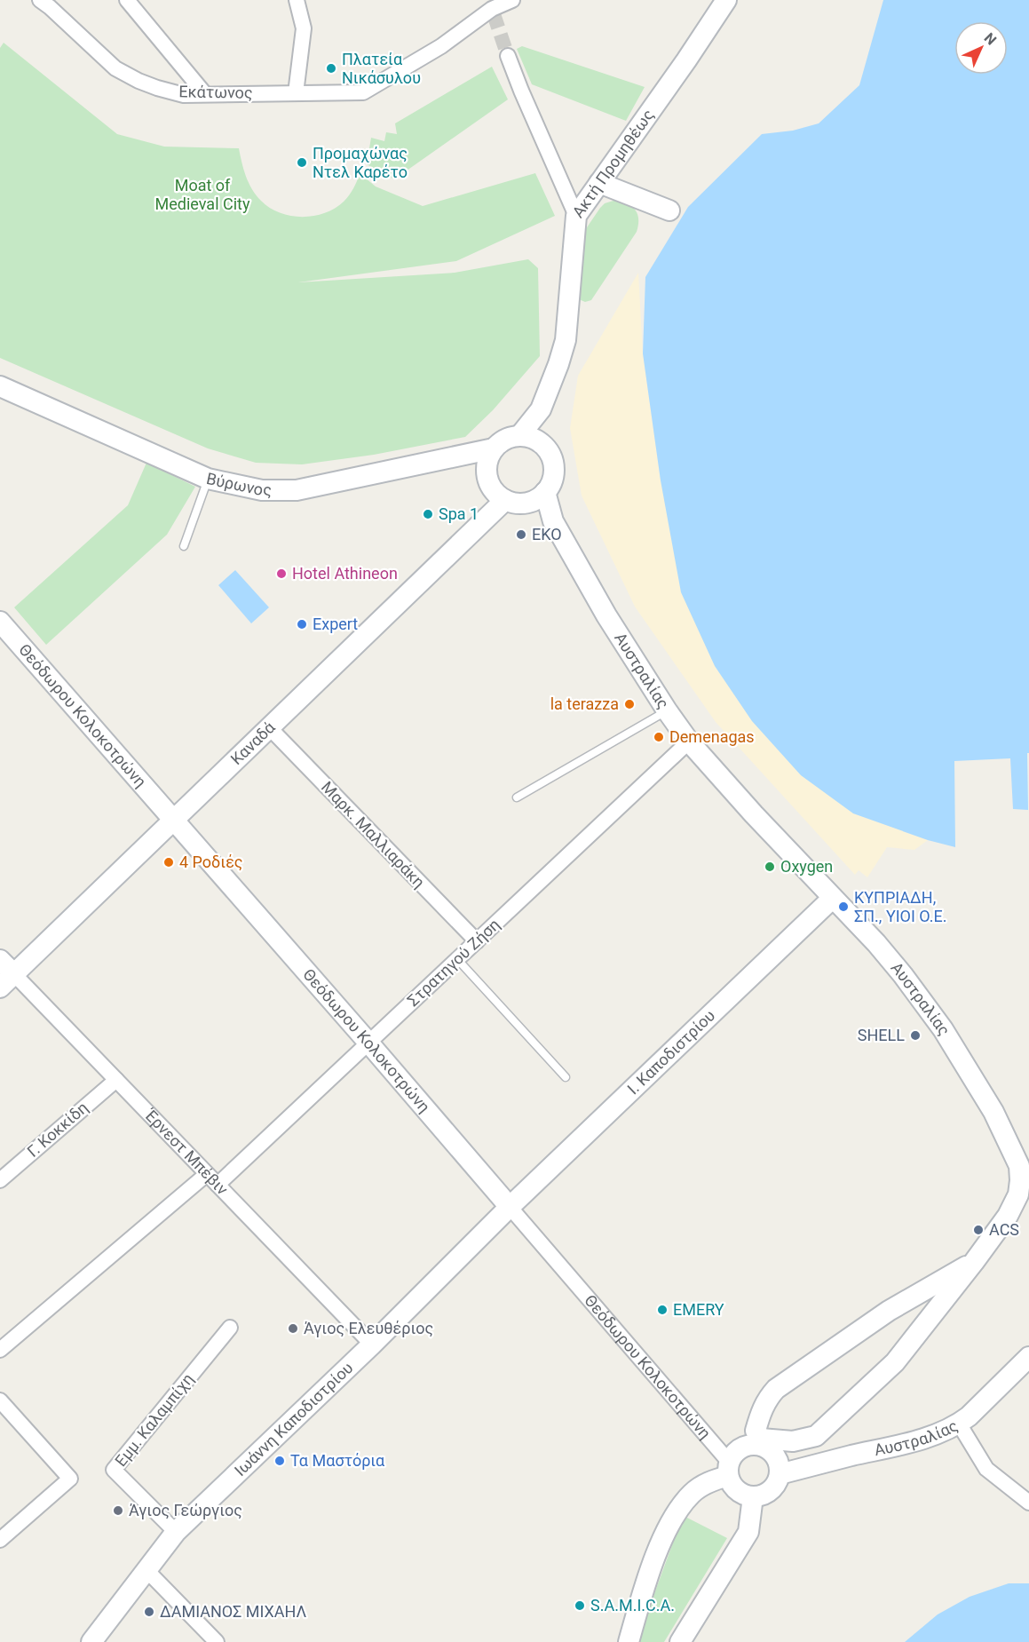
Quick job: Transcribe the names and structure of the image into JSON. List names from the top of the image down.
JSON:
{
  "streets": {
    "street": [
      "Εκάτωνος",
      "Ακτή Προμηθέως",
      "Βύρωνος",
      "Αυστραλίας",
      "Θεόδωρου Κολοκοτρώνη",
      "Καναδά",
      "Μαρκ. Μαλλιαράκη",
      "Στρατηγού Ζήση",
      "Ι. Καποδιστρίου",
      "Γ. Κοκκίδη",
      "Έρνεστ Μπέβιν",
      "Ιωάννη Καποδιστρίου",
      "Εμμ. Καλαμπίχη"
    ]
  },
  "crossings": [
    ["Βύρωνος", "Καναδά"],
    ["Αυστραλίας", "Θεόδωρου Κολοκοτρώνη"],
    ["Αυστραλίας", "Στρατηγού Ζήση"],
    ["Αυστραλίας", "Ι. Καποδιστρίου"],
    ["Θεόδωρου Κολοκοτρώνη", "Καναδά"],
    ["Θεόδωρου Κολοκοτρώνη", "Στρατηγού Ζήση"],
    ["Θεόδωρου Κολοκοτρώνη", "Ι. Καποδιστρίου"],
    ["Θεόδωρου Κολοκοτρώνη", "Ιωάννη Καποδιστρίου"],
    ["Καναδά", "Μαρκ. Μαλλιαράκη"],
    ["Καναδά", "Έρνεστ Μπέβιν"],
    ["Μαρκ. Μαλλιαράκη", "Στρατηγού Ζήση"],
    ["Στρατηγού Ζήση", "Έρνεστ Μπέβιν"],
    ["Ι. Καποδιστρίου", "Ιωάννη Καποδιστρίου"],
    ["Γ. Κοκκίδη", "Έρνεστ Μπέβιν"],
    ["Έρνεστ Μπέβιν", "Ιωάννη Καποδιστρίου"],
    ["Ιωάννη Καποδιστρίου", "Εμμ. Καλαμπίχη"]
  ],
  "parks": ["Moat of Medieval City"],
  "places": [
    "Πλατεία Νικάσυλου",
    "Προμαχώνας Ντελ Καρέτο",
    "Spa 1",
    "EKO",
    "Hotel Athineon",
    "Expert",
    "la terazza",
    "Demenagas",
    "4 Ροδιές",
    "Oxygen",
    "ΚΥΠΡΙΑΔΗ, ΣΠ., ΥΙΟΙ Ο.Ε.",
    "SHELL",
    "ACS",
    "EMERY",
    "Άγιος Ελευθέριος",
    "Τα Μαστόρια",
    "Άγιος Γεώργιος",
    "S.A.M.I.C.A.",
    "ΔΑΜΙΑΝΟΣ ΜΙΧΑΗΛ"
  ],
  "north": "top right"
}
